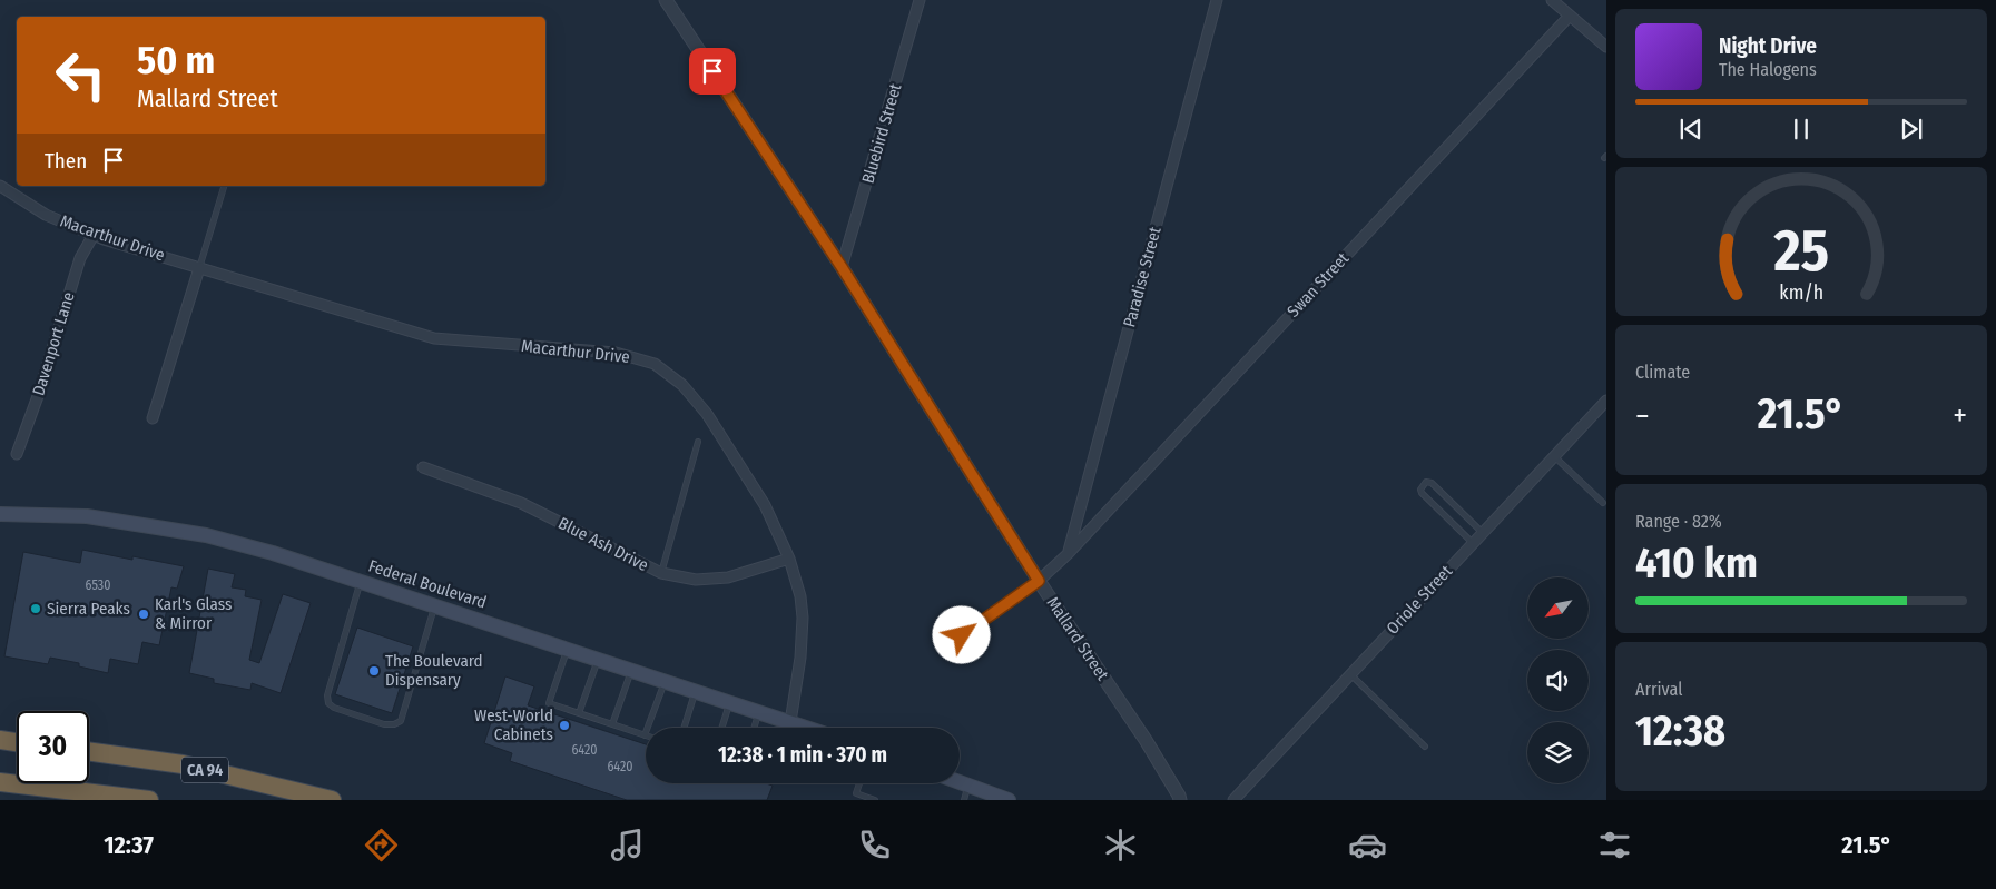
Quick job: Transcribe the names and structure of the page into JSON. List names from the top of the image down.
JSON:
{
  "streets": {
    "highway": ["CA 94"],
    "main road": ["Federal Boulevard"],
    "street": [
      "Bluebird Street",
      "Macarthur Drive",
      "Paradise Street",
      "Swan Street",
      "Davenport Lane",
      "Blue Ash Drive",
      "Oriole Street",
      "Mallard Street"
    ]
  },
  "crossings": [
    ["Bluebird Street", "Mallard Street"],
    ["Macarthur Drive", "Davenport Lane"],
    ["Macarthur Drive", "Blue Ash Drive"],
    ["Macarthur Drive", "Federal Boulevard"],
    ["Paradise Street", "Swan Street"],
    ["Swan Street", "Mallard Street"]
  ],
  "places": [
    "Sierra Peaks",
    "Karl's Glass & Mirror",
    "The Boulevard Dispensary",
    "West-World Cabinets"
  ],
  "house_numbers": ["6530", "6420", "6420"],
  "north": "bottom left",
  "page": {
    "turn": ["50 m", "Mallard Street"],
    "song": ["Night Drive", "The Halogens"],
    "then": "Then",
    "tile": [
      "Climate",
      ["Range · 82%", "410 km"],
      ["Arrival", "12:38"]
    ],
    "heat": ["−", "21.5°", "+"],
    "limit": "30",
    "trip": "12:38 · 1 min · 370 m",
    "tabs": ["12:37", "21.5°"],
    "gauge": ["25", "km/h"]
  }
}
